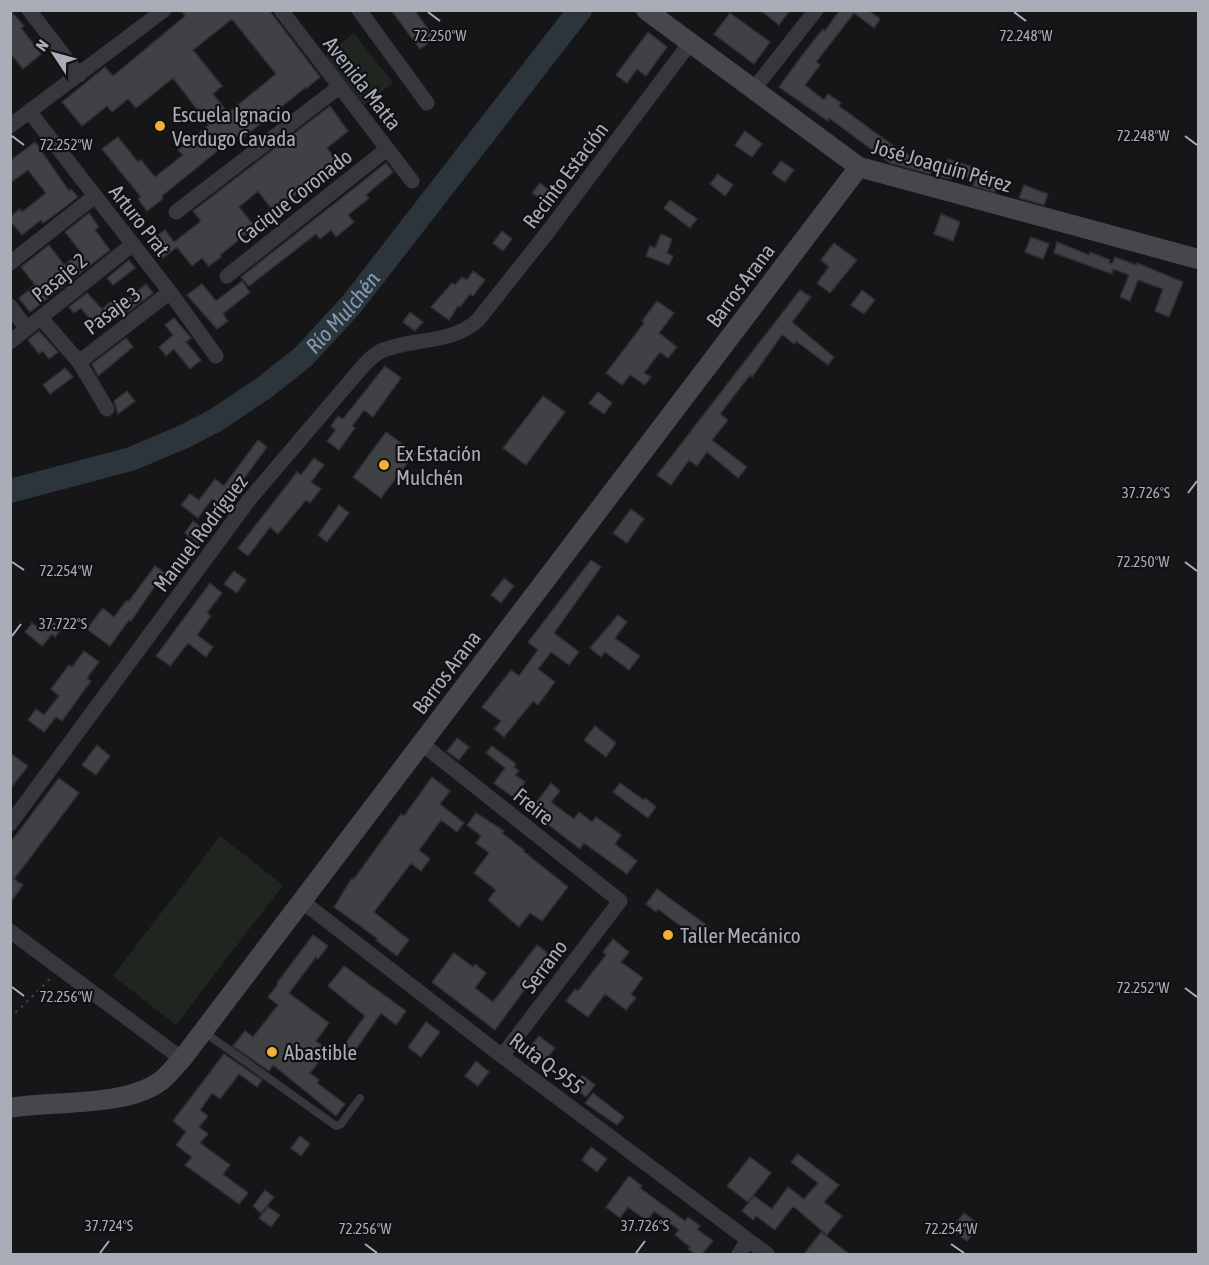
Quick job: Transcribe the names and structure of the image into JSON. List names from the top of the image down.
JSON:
{
  "streets": {
    "main road": ["José Joaquín Pérez", "Barros Arana"],
    "street": [
      "Avenida Matta",
      "Recinto Estación",
      "Cacique Coronado",
      "Arturo Prat",
      "Pasaje 2",
      "Pasaje 3",
      "Manuel Rodríguez",
      "Freire",
      "Serrano",
      "Ruta Q-955"
    ]
  },
  "crossings": [
    ["Avenida Matta", "Cacique Coronado"],
    ["José Joaquín Pérez", "Recinto Estación"],
    ["José Joaquín Pérez", "Barros Arana"],
    ["Recinto Estación", "Manuel Rodríguez"],
    ["Arturo Prat", "Pasaje 2"],
    ["Arturo Prat", "Pasaje 3"],
    ["Barros Arana", "Freire"],
    ["Barros Arana", "Ruta Q-955"],
    ["Freire", "Serrano"],
    ["Serrano", "Ruta Q-955"]
  ],
  "water": ["Río Mulchén"],
  "places": [
    "Escuela Ignacio Verdugo Cavada",
    "Ex Estación Mulchén",
    "Taller Mecánico",
    "Abastible"
  ],
  "north": "top left",
  "coordinates": [
    "72.250°W",
    "72.248°W",
    "72.252°W",
    "37.726°S",
    "72.254°W",
    "37.722°S",
    "72.256°W",
    "37.724°S"
  ]
}
